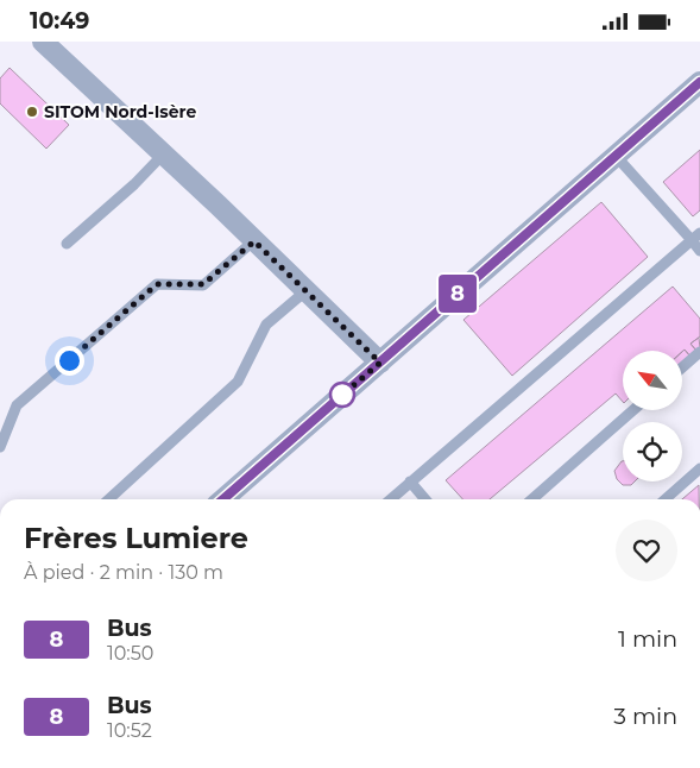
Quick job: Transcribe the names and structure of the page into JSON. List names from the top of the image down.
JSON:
{
  "places": ["SITOM Nord-Isère"],
  "lines": ["bus line 8"],
  "north": "top left",
  "page": {
    "status": "10:49",
    "on_map": "8",
    "heading": ["Frères Lumiere", "À pied · 2 min · 130 m"],
    "list": [
      {
        "mark": "8",
        "name": "Bus",
        "note": "10:50",
        "value": "1 min"
      },
      {
        "mark": "8",
        "name": "Bus",
        "note": "10:52",
        "value": "3 min"
      }
    ]
  }
}
